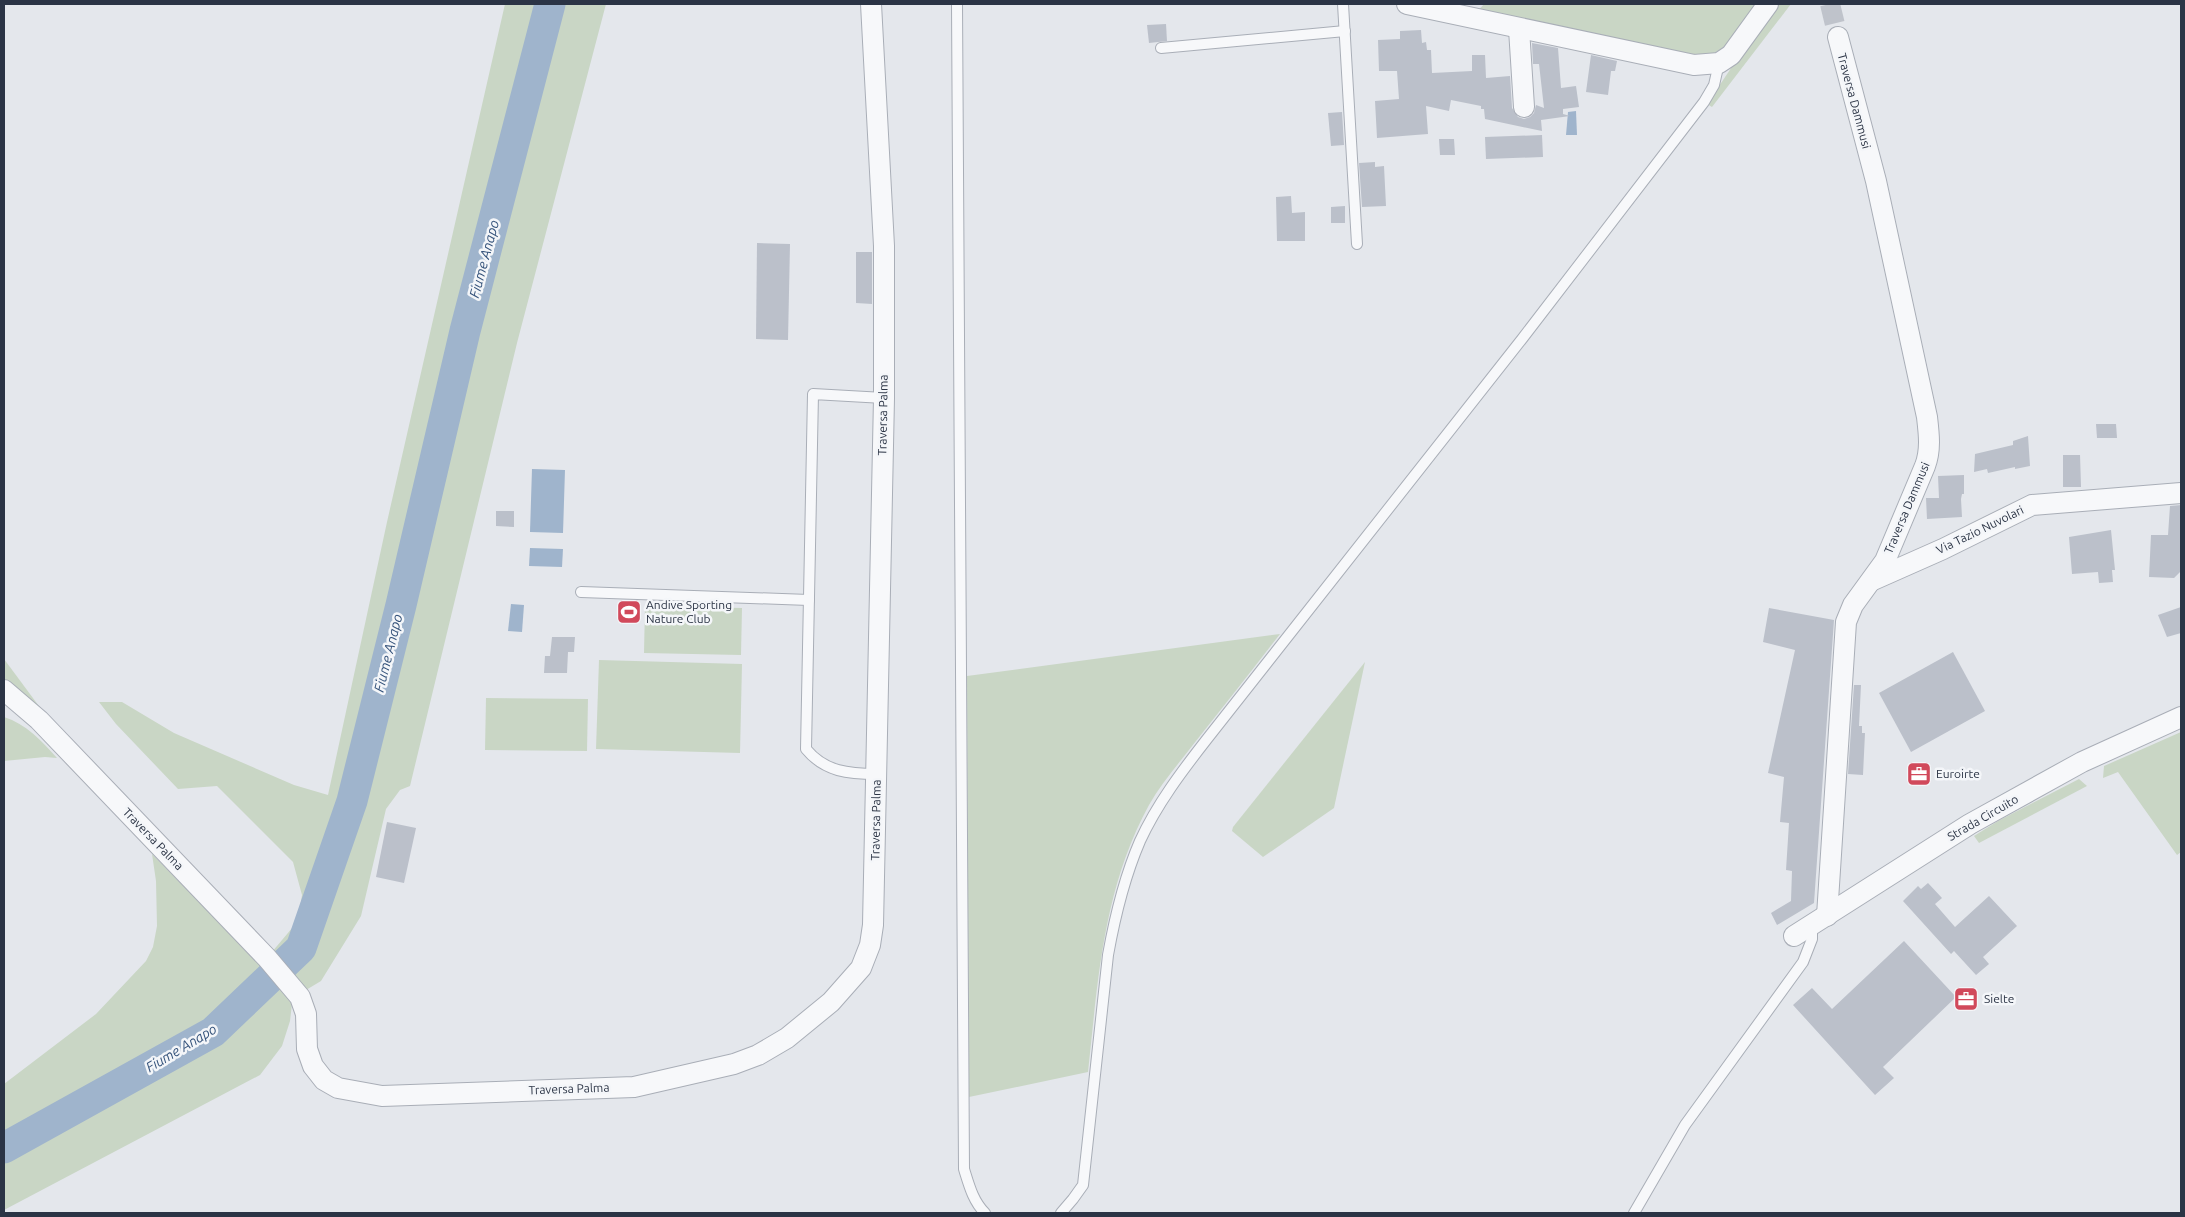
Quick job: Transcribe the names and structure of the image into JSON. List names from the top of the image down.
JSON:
{
  "streets": {
    "street": [
      "Traversa Dammusi",
      "Traversa Palma",
      "Via Tazio Nuvolari",
      "Strada Circuito"
    ]
  },
  "crossings": [
    ["Traversa Dammusi", "Via Tazio Nuvolari"],
    ["Traversa Dammusi", "Strada Circuito"]
  ],
  "water": ["Fiume Anapo"],
  "places": {
    "sports": ["Andive Sporting Nature Club"],
    "office": ["Euroirte", "Sielte"]
  }
}
